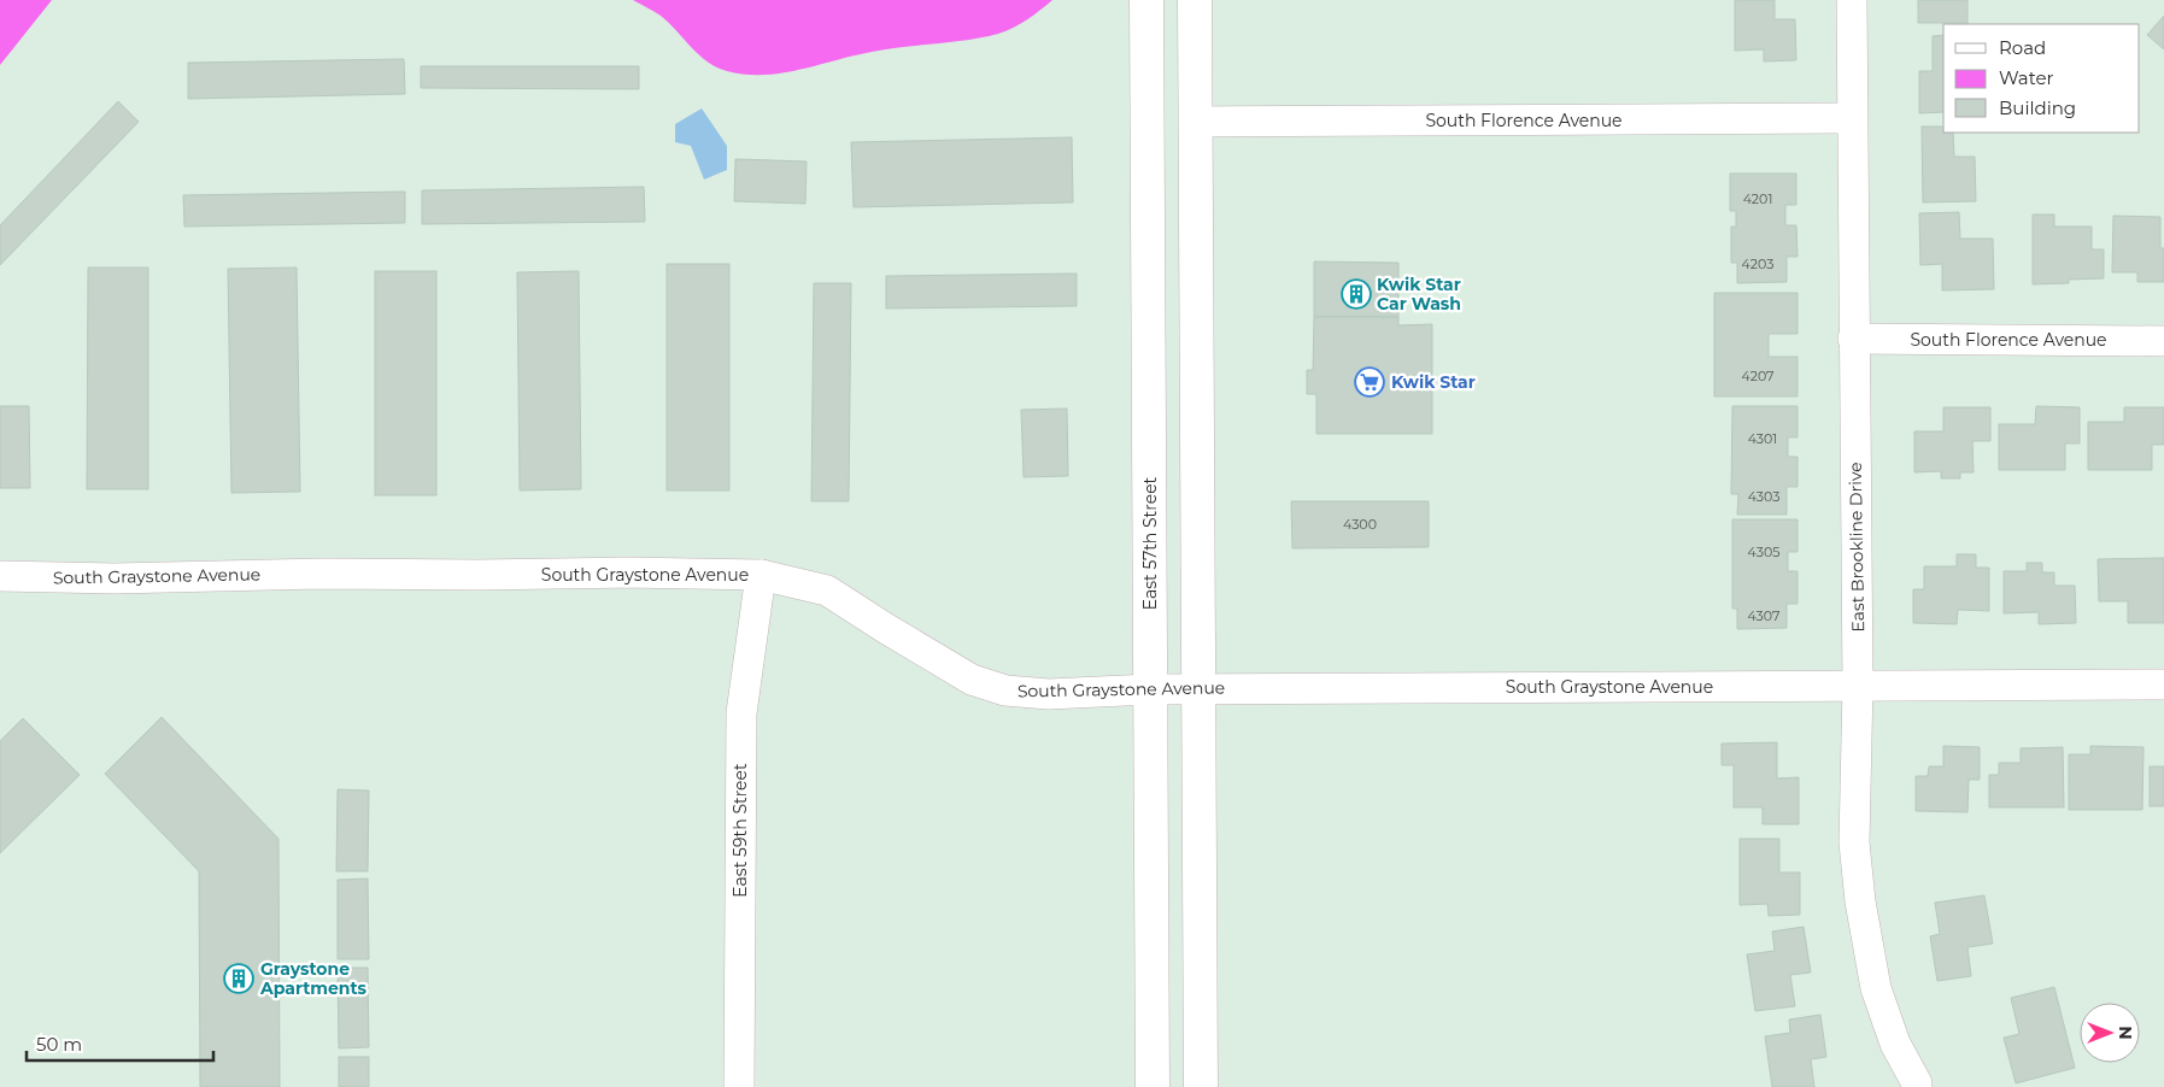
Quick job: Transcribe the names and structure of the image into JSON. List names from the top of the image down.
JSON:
{
  "streets": {
    "main road": ["East 57th Street"],
    "street": [
      "South Florence Avenue",
      "East Brookline Drive",
      "South Graystone Avenue",
      "East 59th Street"
    ]
  },
  "crossings": [
    ["South Florence Avenue", "East Brookline Drive"],
    ["East 57th Street", "South Graystone Avenue"],
    ["East Brookline Drive", "South Graystone Avenue"],
    ["South Graystone Avenue", "East 59th Street"]
  ],
  "places": {
    "building": ["Kwik Star Car Wash", "Graystone Apartments"],
    "supermarket": ["Kwik Star"]
  },
  "house_numbers": [
    "4201",
    "4203",
    "4207",
    "4301",
    "4303",
    "4300",
    "4305",
    "4307"
  ],
  "legend": ["Road", "Water", "Building"],
  "scale_bar": "50 m",
  "north": "right"
}
